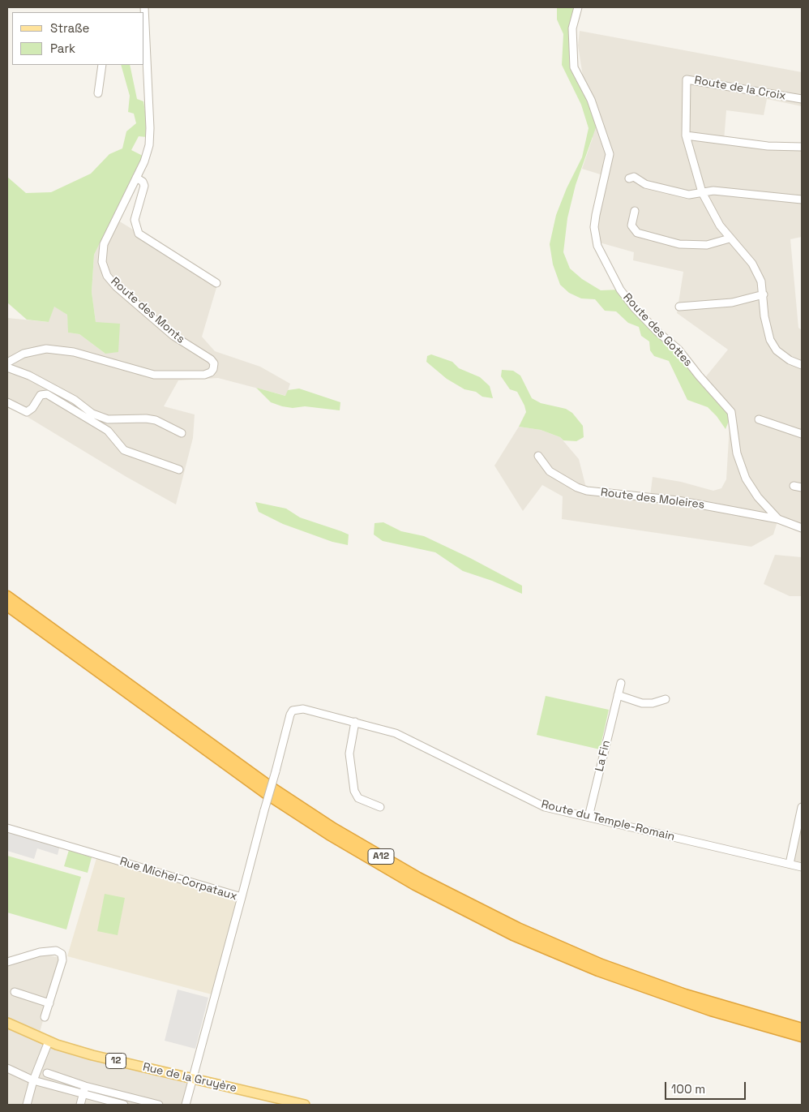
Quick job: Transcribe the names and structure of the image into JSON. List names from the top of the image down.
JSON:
{
  "streets": {
    "highway": ["A12"],
    "main road": ["12", "Rue de la Gruyère"],
    "street": [
      "Route de la Croix",
      "Route des Monts",
      "Route des Gottes",
      "Route des Moleires",
      "La Fin",
      "Route du Temple-Romain",
      "Rue Michel-Corpataux"
    ]
  },
  "crossings": [
    ["Route des Gottes", "Route des Moleires"],
    ["La Fin", "Route du Temple-Romain"],
    ["Route du Temple-Romain", "Rue Michel-Corpataux"],
    ["Rue Michel-Corpataux", "Rue de la Gruyère"]
  ],
  "legend": ["Straße", "Park"],
  "scale_bar": "100 m"
}
